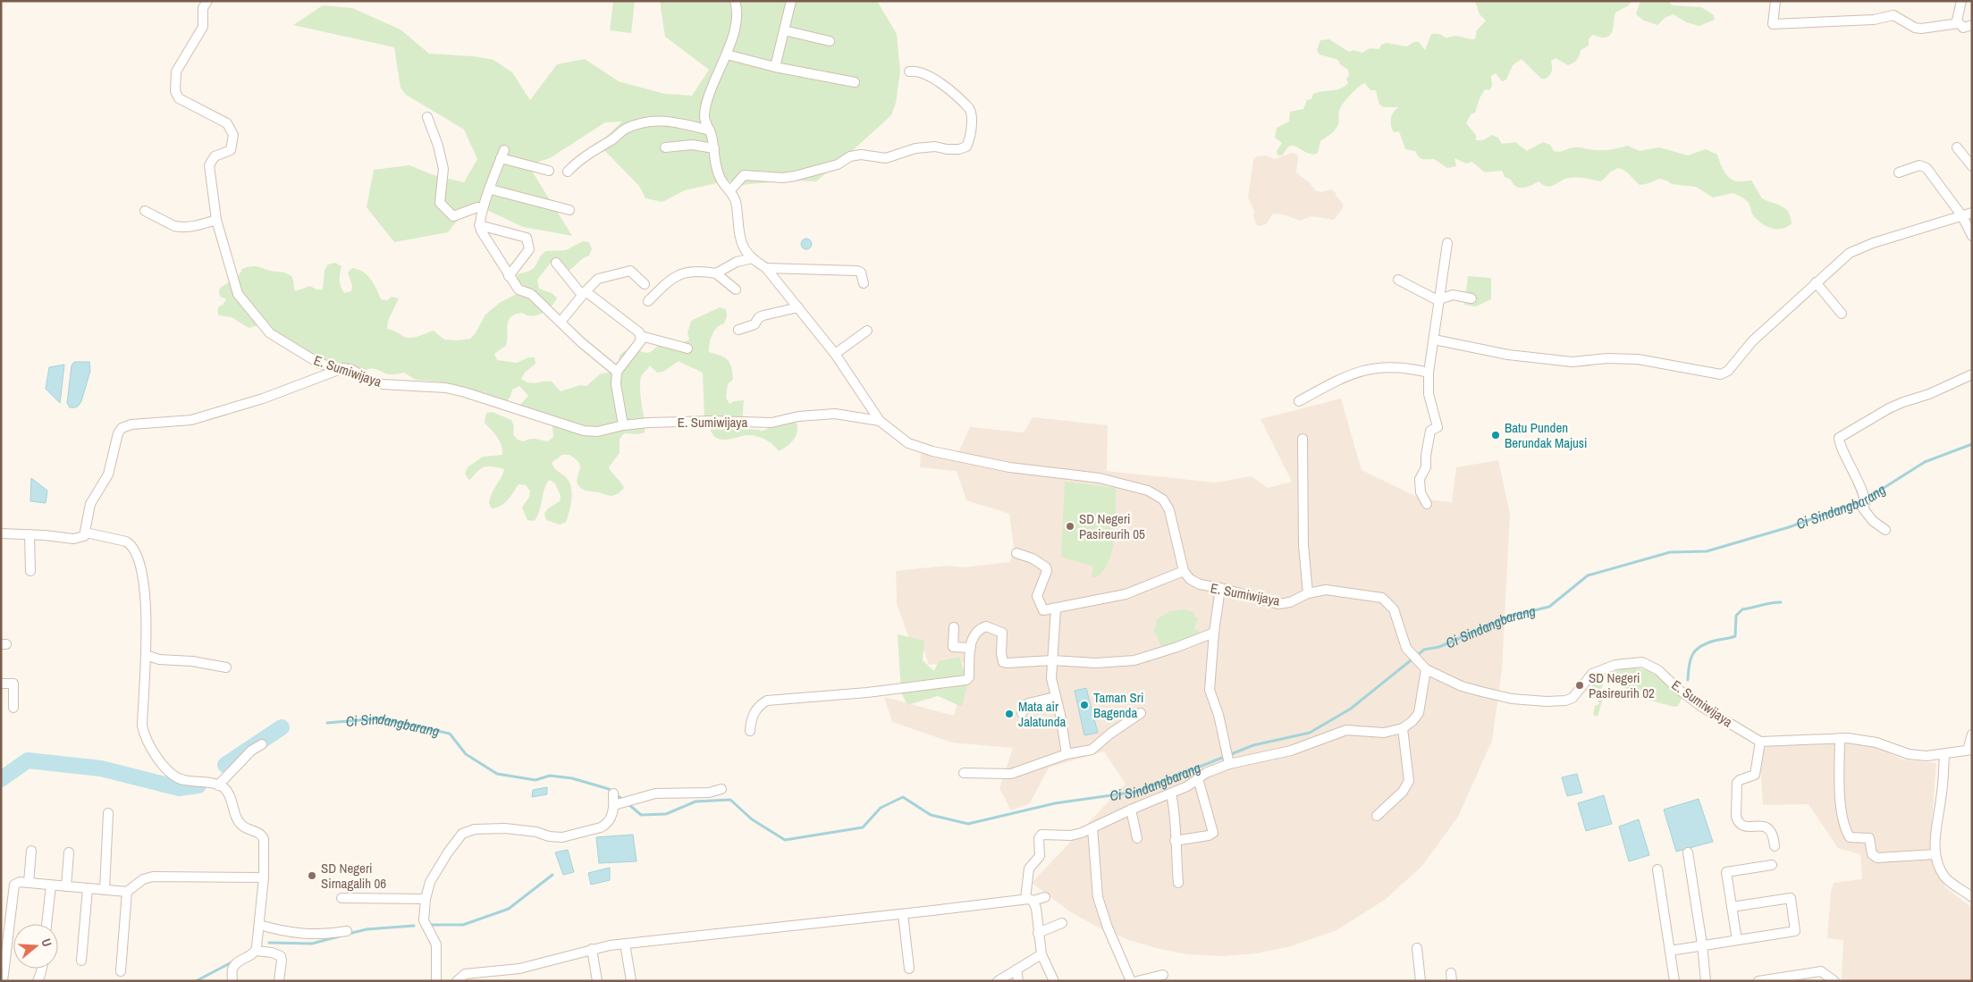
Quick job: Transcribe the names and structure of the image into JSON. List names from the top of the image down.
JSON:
{
  "streets": {
    "street": ["E. Sumiwijaya"]
  },
  "water": ["Ci Sindangbarang"],
  "places": [
    "Batu Punden Berundak Majusi",
    "SD Negeri Pasireurih 05",
    "SD Negeri Pasireurih 02",
    "Taman Sri Bagenda",
    "Mata air Jalatunda",
    "SD Negeri Sirnagalih 06"
  ],
  "north": "right"
}
